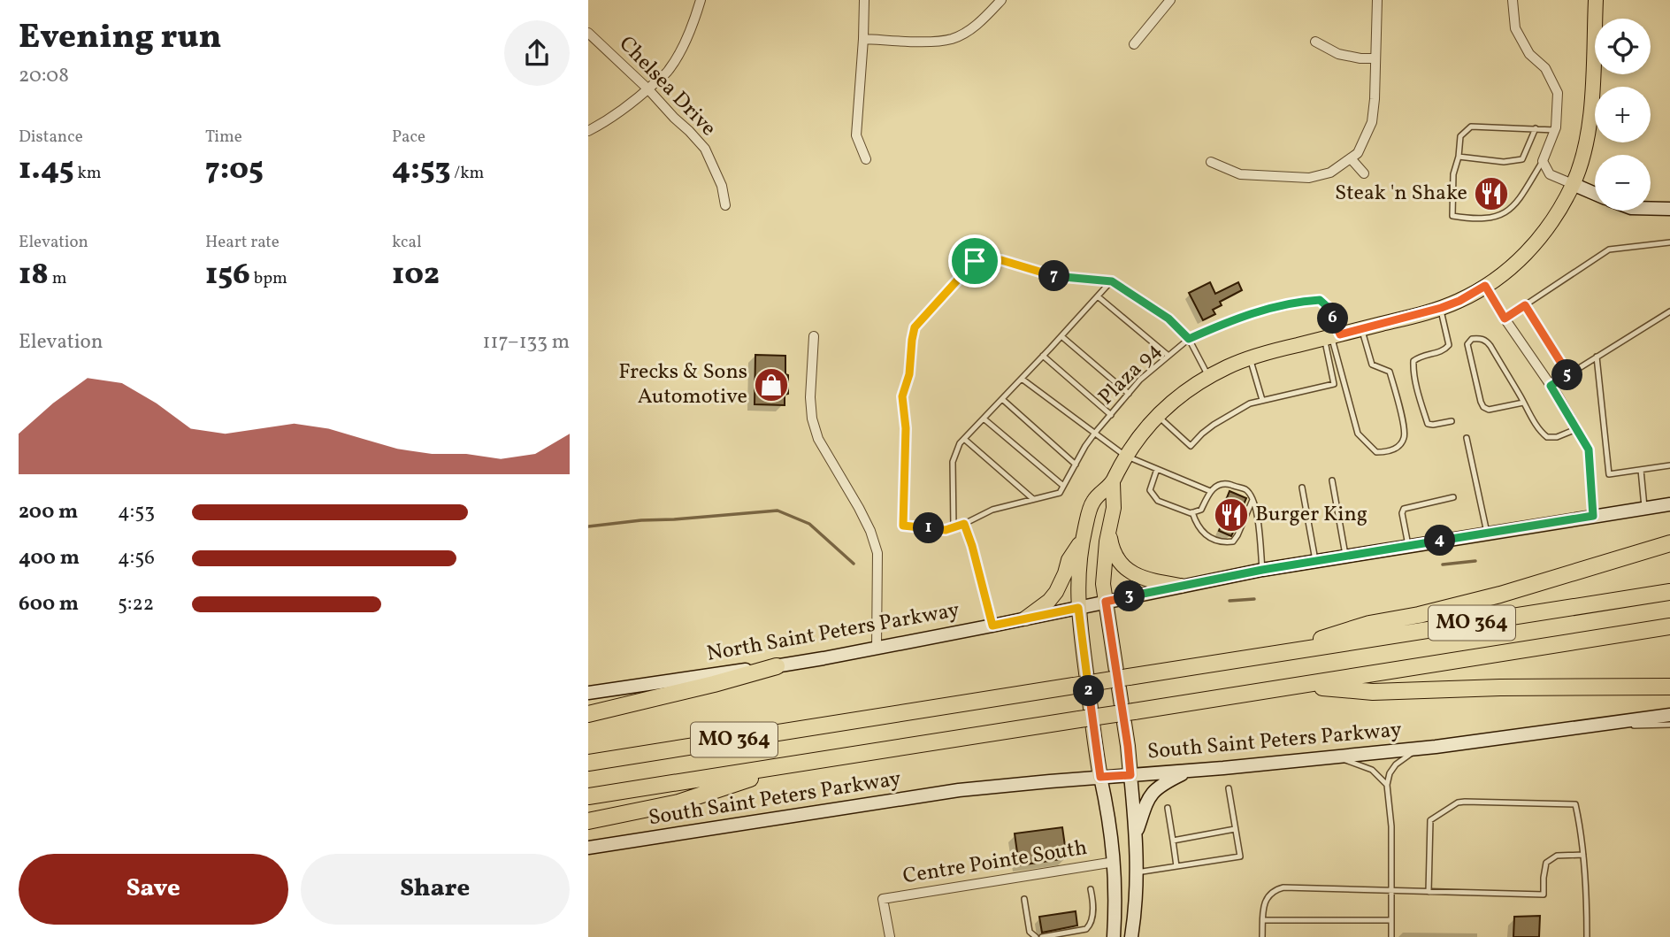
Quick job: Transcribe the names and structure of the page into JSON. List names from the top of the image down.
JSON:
{
  "streets": {
    "highway": ["MO 364"],
    "main road": ["North Saint Peters Parkway", "South Saint Peters Parkway"],
    "street": ["Chelsea Drive", "Centre Pointe South"],
    "lane": ["Plaza 94"]
  },
  "places": {
    "restaurant": ["Steak 'n Shake", "Burger King"],
    "shop": ["Frecks & Sons Automotive"]
  },
  "page": {
    "heading": ["Evening run", "20:08"],
    "map_buttons": ["+", "−"],
    "stats": [
      ["Distance", "1.45 km"],
      ["Time", "7:05"],
      ["Pace", "4:53 /km"],
      ["Elevation", "18 m"],
      ["Heart rate", "156 bpm"],
      ["kcal", "102"]
    ],
    "pins": [
      "7",
      "6",
      "5",
      "1",
      "4",
      "3",
      "2"
    ],
    "chart": ["Elevation", "117–133 m"],
    "list": [
      {
        "name": "200 m",
        "note": "4:53"
      },
      {
        "name": "400 m",
        "note": "4:56"
      },
      {
        "name": "600 m",
        "note": "5:22"
      }
    ],
    "buttons": ["Save", "Share"]
  }
}
